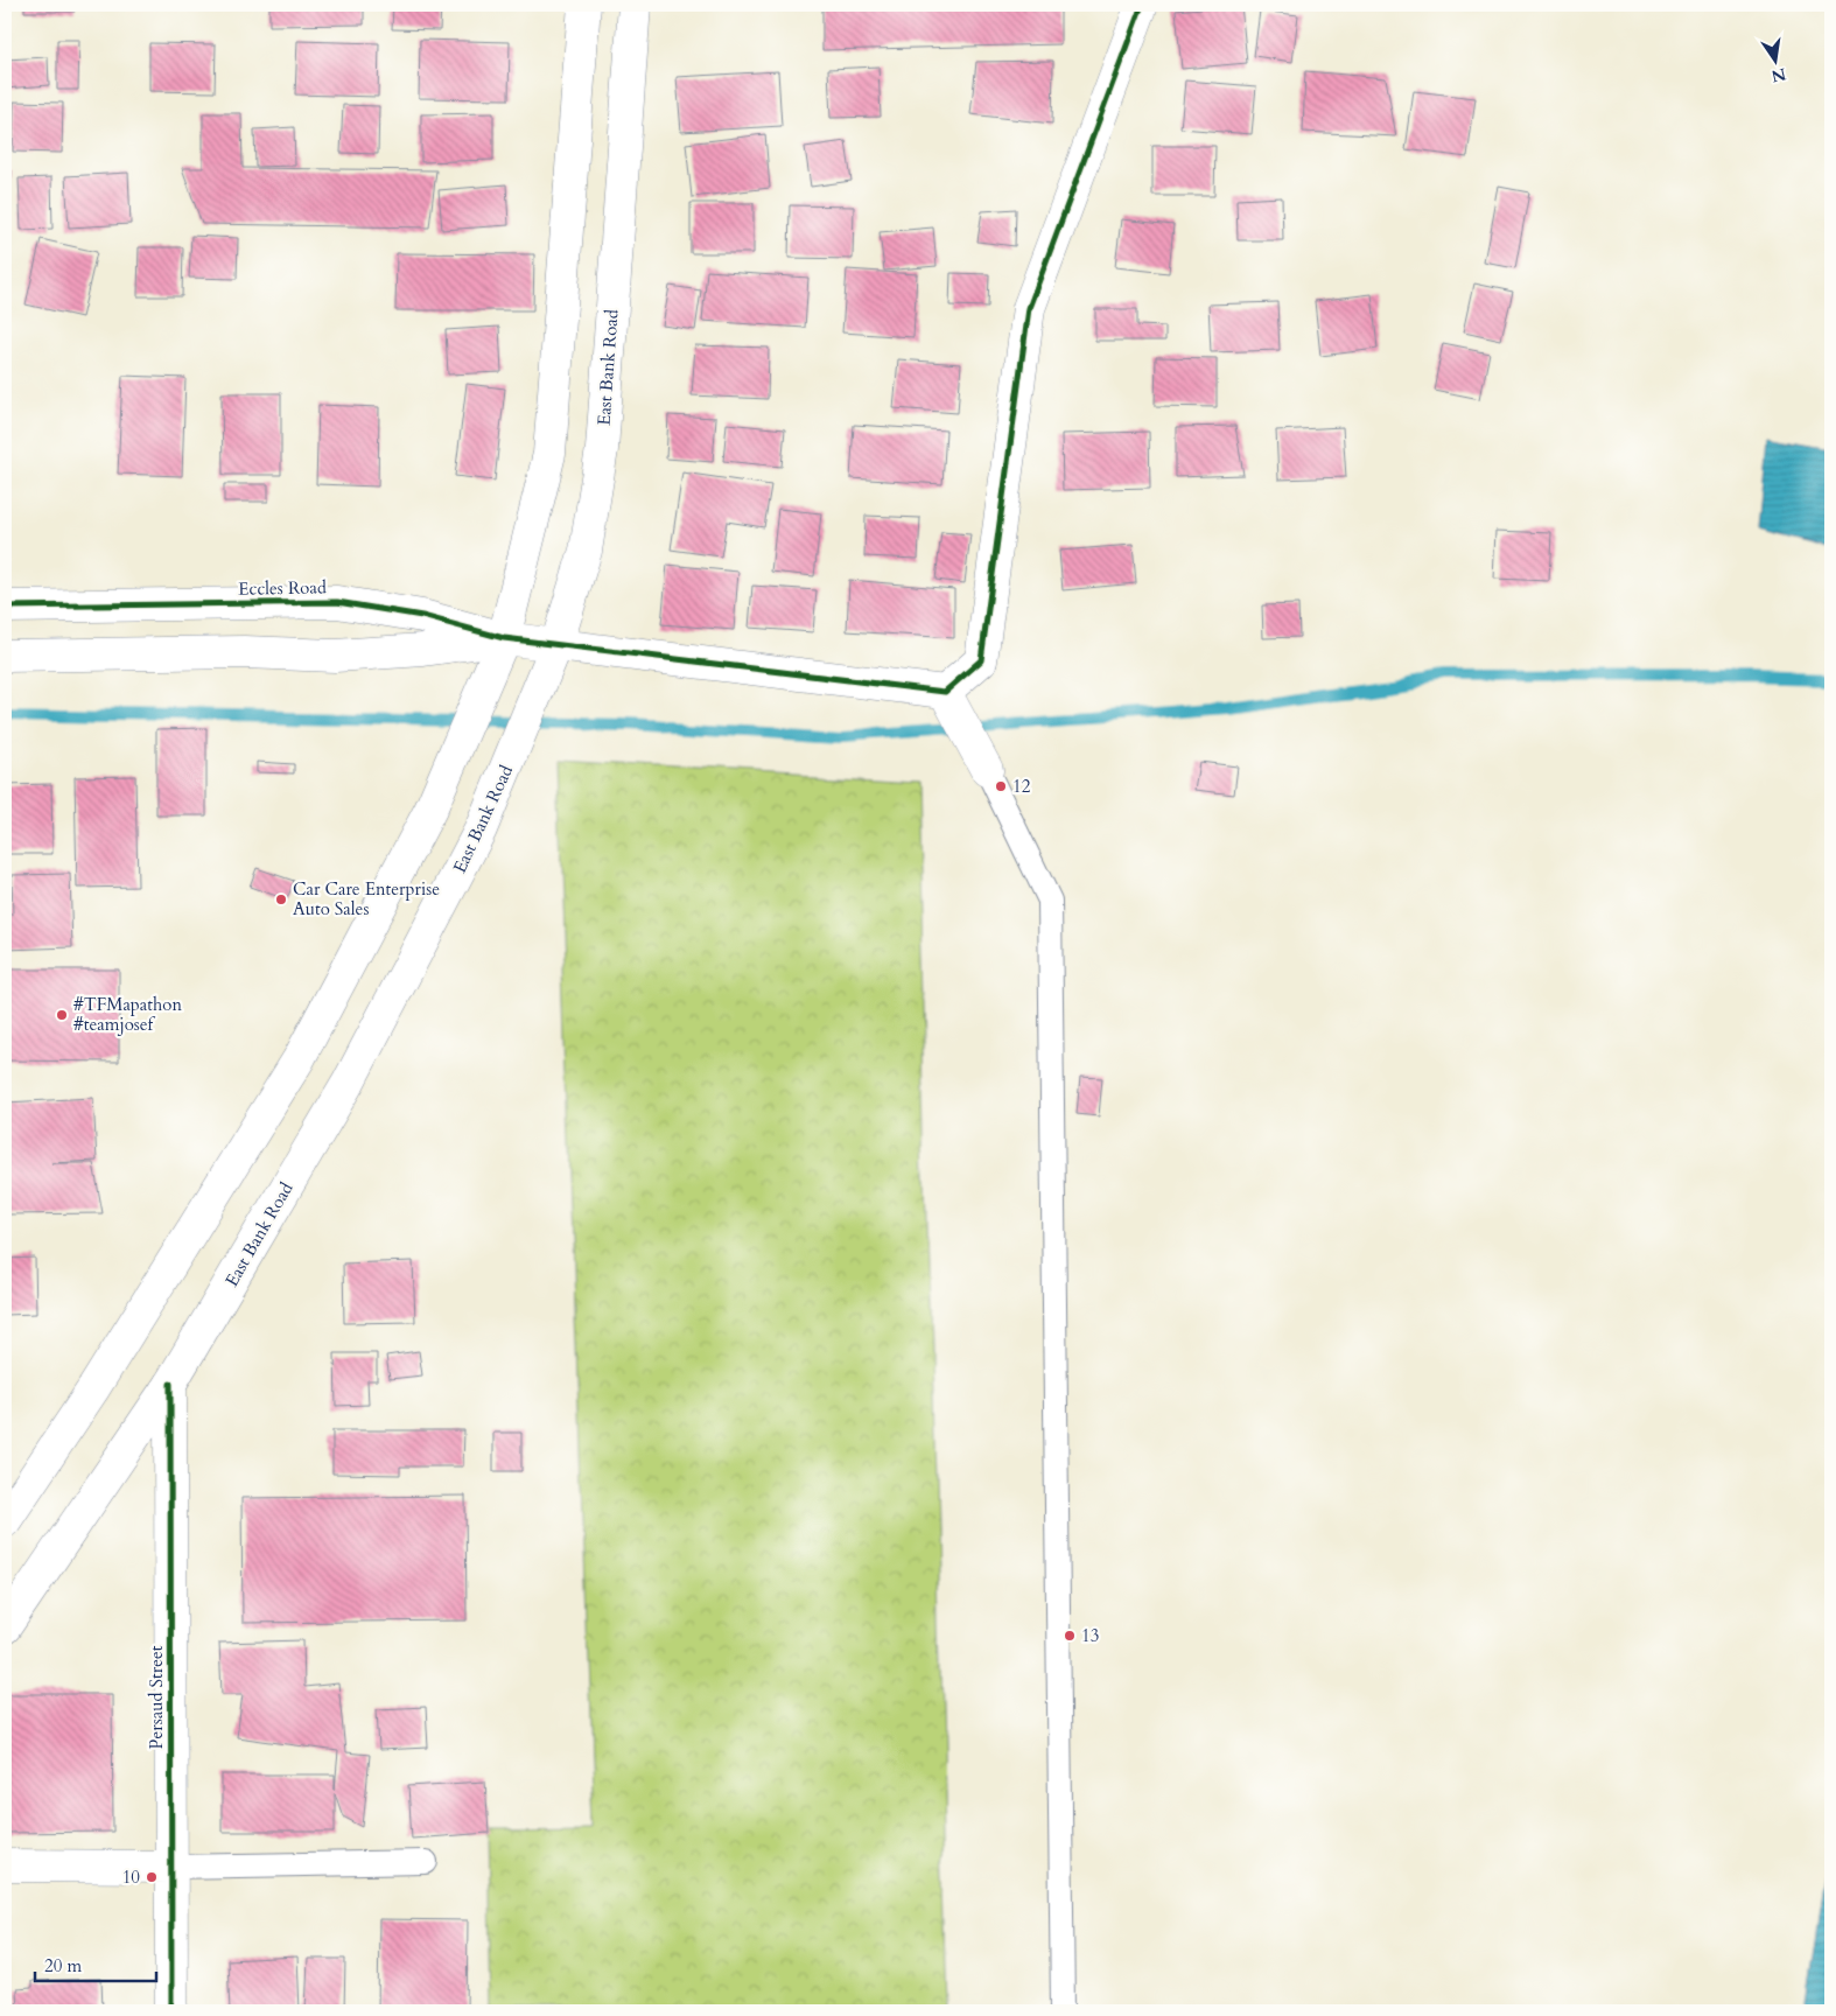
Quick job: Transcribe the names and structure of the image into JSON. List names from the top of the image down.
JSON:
{
  "streets": {
    "main road": ["East Bank Road", "Eccles Road", "Persaud Street"]
  },
  "crossings": [
    ["East Bank Road", "Eccles Road"],
    ["East Bank Road", "Persaud Street"]
  ],
  "places": [
    "12",
    "Car Care Enterprise Auto Sales",
    "#TFMapathon #teamjosef",
    "13",
    "10"
  ],
  "scale_bar": "20 m",
  "north": "bottom"
}
